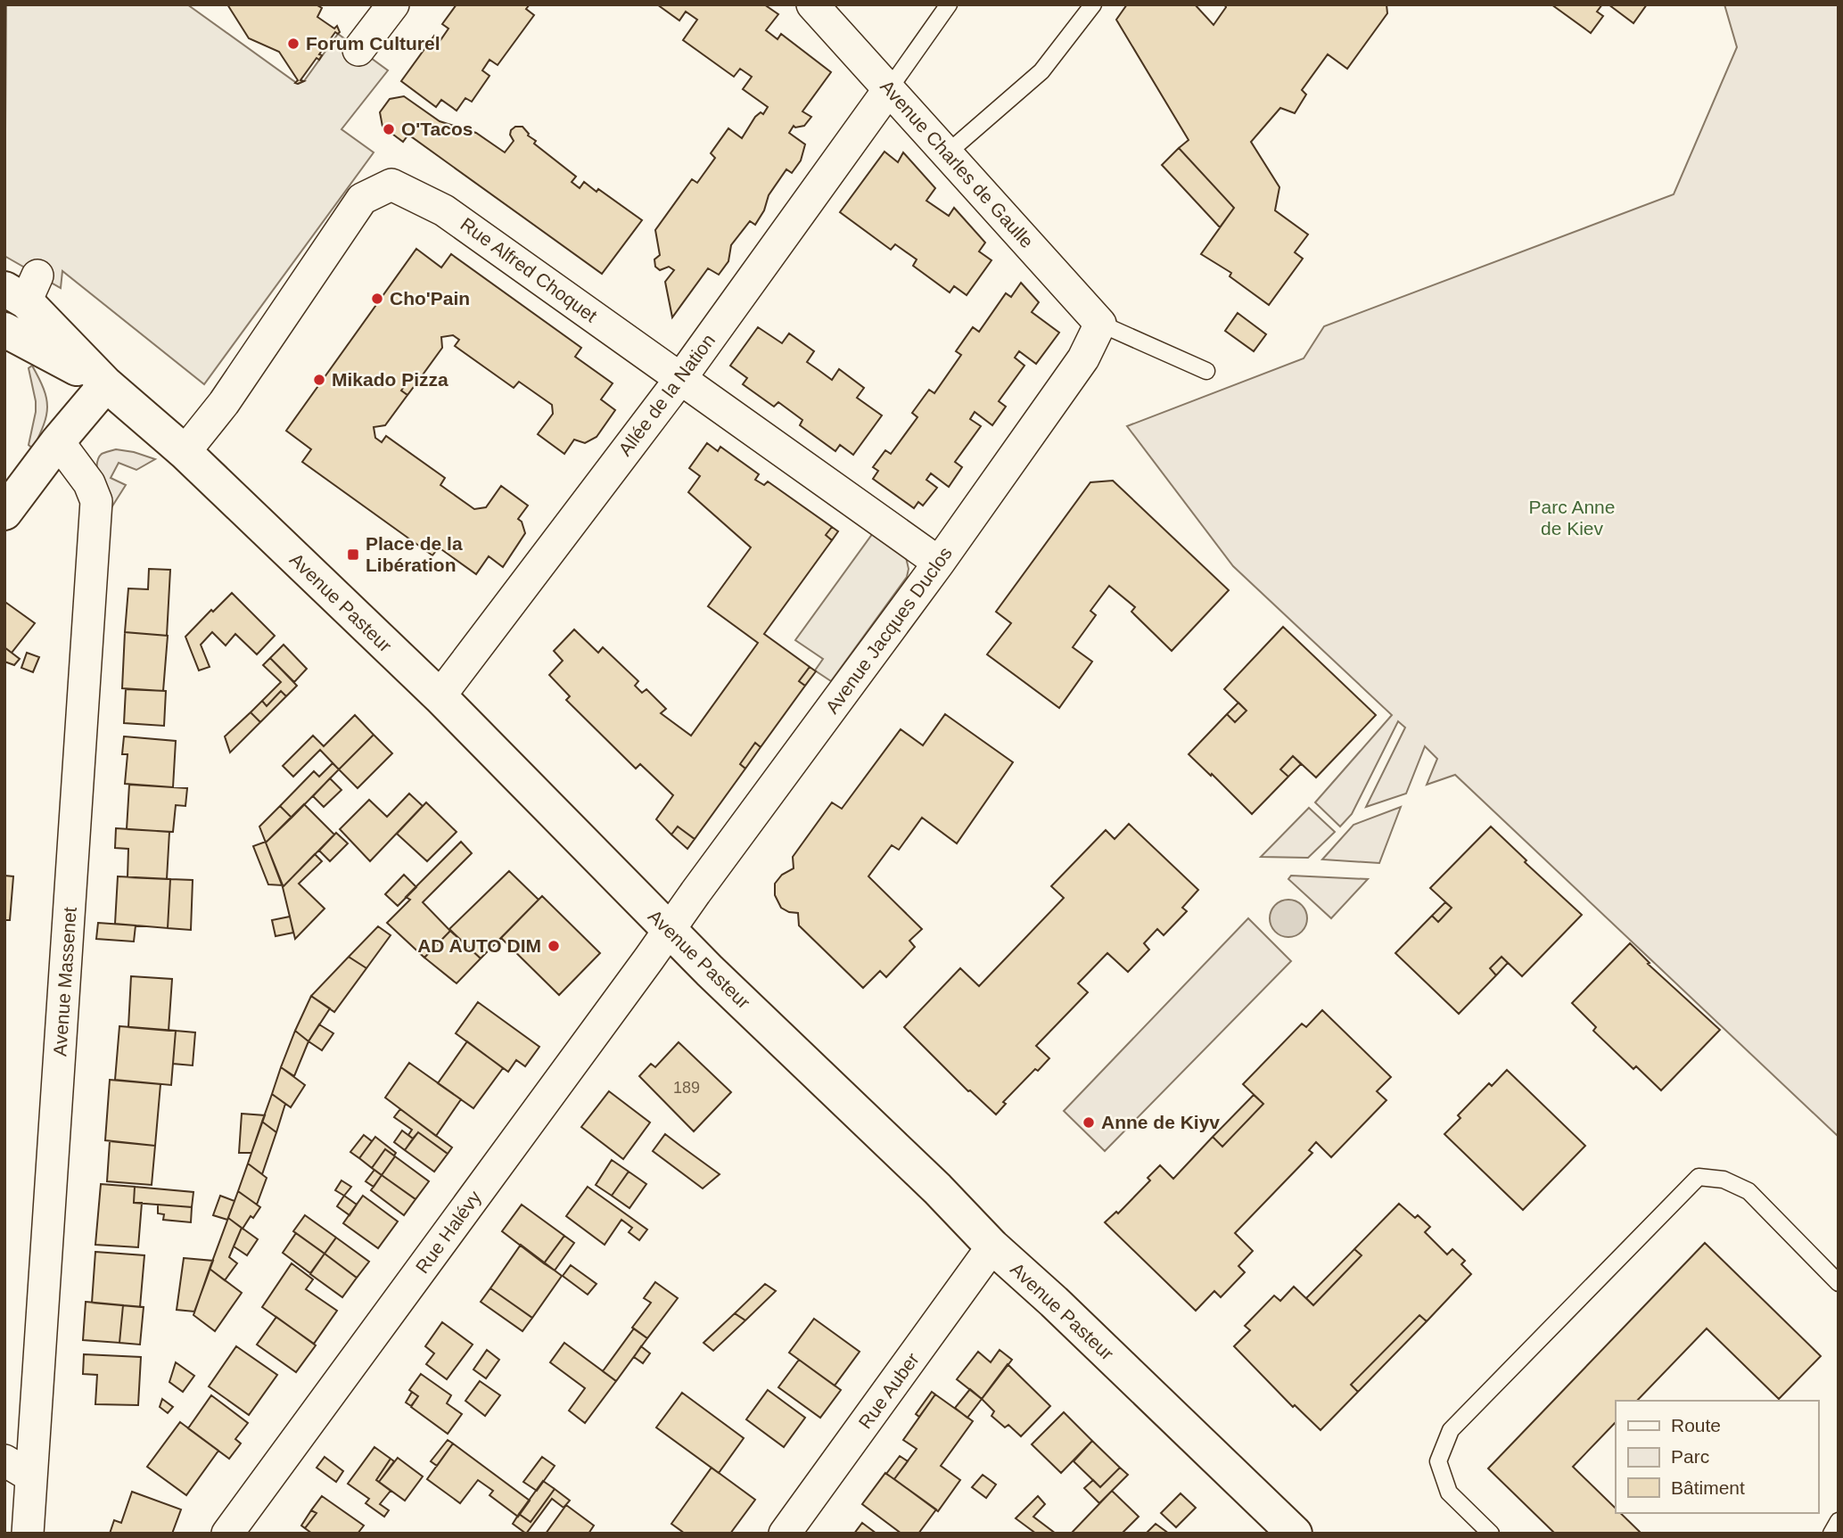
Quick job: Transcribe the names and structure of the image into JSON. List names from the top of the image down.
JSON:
{
  "streets": {
    "main road": ["Avenue Pasteur"],
    "street": [
      "Avenue Charles de Gaulle",
      "Rue Alfred Choquet",
      "Allée de la Nation",
      "Avenue Jacques Duclos",
      "Avenue Massenet",
      "Rue Halévy",
      "Rue Auber"
    ]
  },
  "crossings": [
    ["Avenue Charles de Gaulle", "Allée de la Nation"],
    ["Avenue Charles de Gaulle", "Avenue Jacques Duclos"],
    ["Rue Alfred Choquet", "Allée de la Nation"],
    ["Rue Alfred Choquet", "Avenue Pasteur"],
    ["Rue Alfred Choquet", "Avenue Jacques Duclos"],
    ["Allée de la Nation", "Avenue Pasteur"],
    ["Avenue Pasteur", "Avenue Jacques Duclos"],
    ["Avenue Pasteur", "Rue Halévy"],
    ["Avenue Pasteur", "Rue Auber"],
    ["Avenue Jacques Duclos", "Rue Halévy"]
  ],
  "parks": ["Parc Anne de Kiev"],
  "places": {
    "other": [
      "Forum Culturel",
      "O'Tacos",
      "Cho'Pain",
      "Mikado Pizza",
      "AD AUTO DIM",
      "Anne de Kiyv"
    ],
    "transit": ["Place de la Libération"]
  },
  "house_numbers": ["189"],
  "legend": ["Route", "Parc", "Bâtiment"]
}
